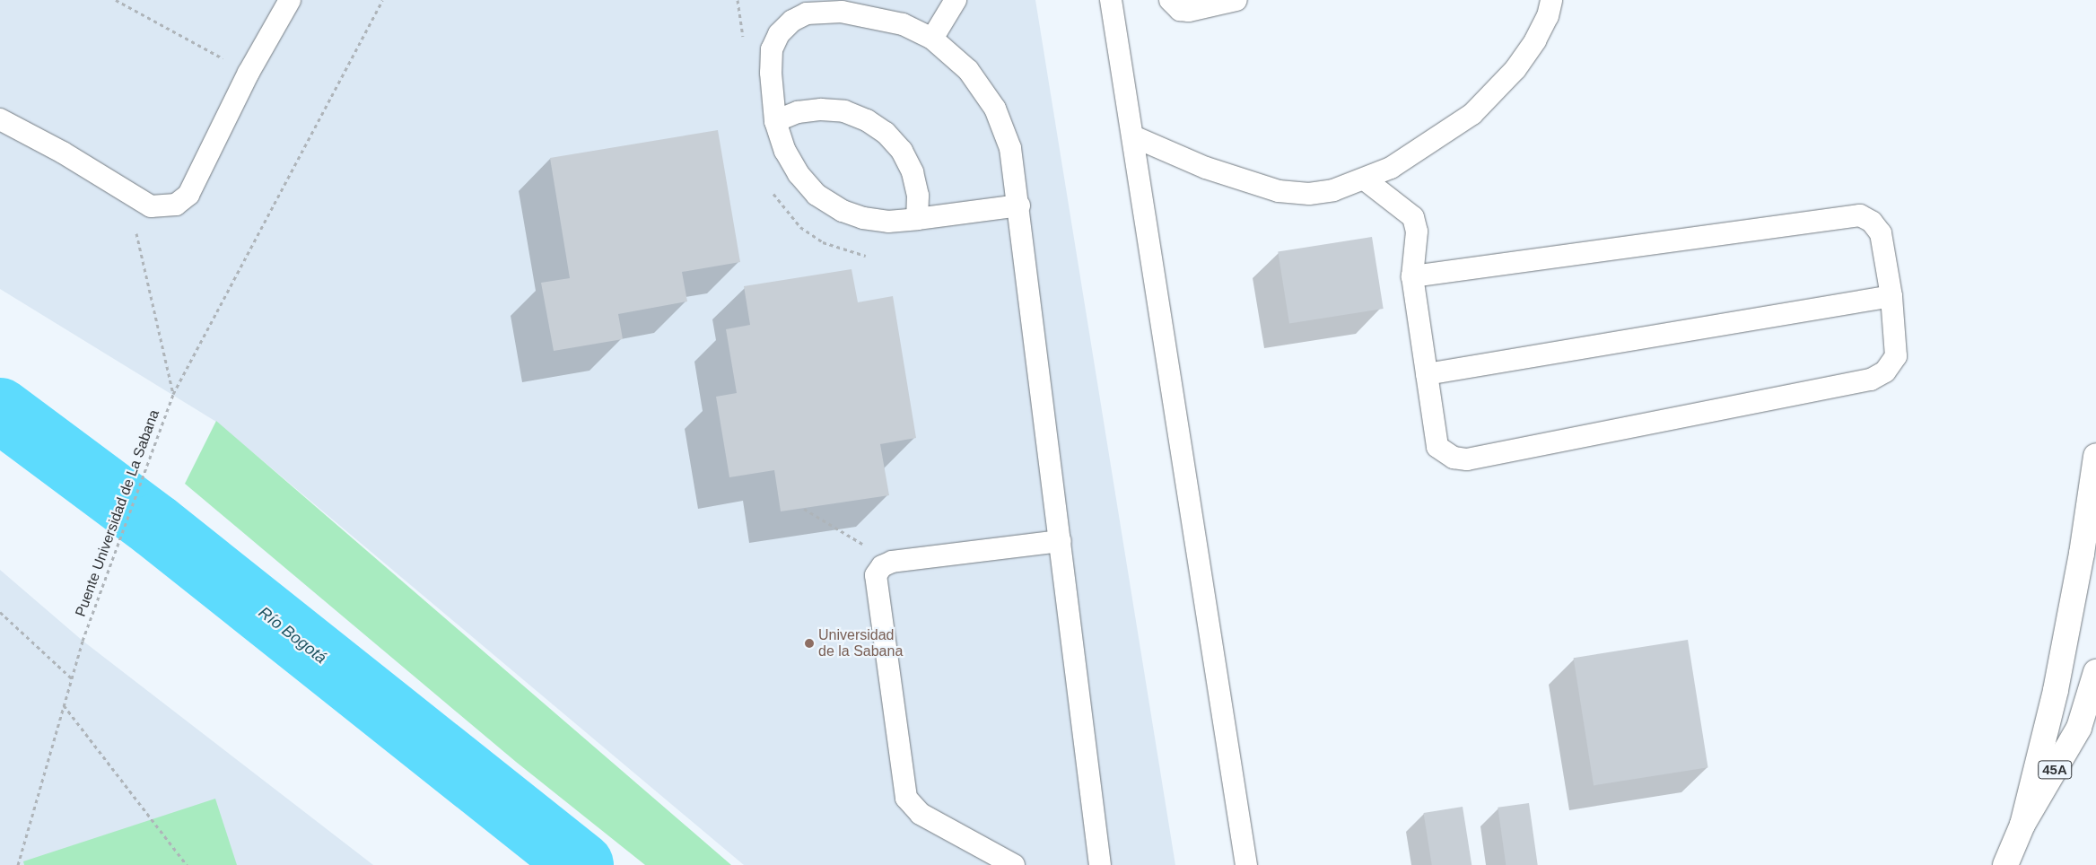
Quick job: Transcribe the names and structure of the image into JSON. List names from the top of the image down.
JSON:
{
  "streets": {
    "highway": ["45A"],
    "path": ["Puente Universidad de La Sabana"]
  },
  "water": ["Río Bogotá"],
  "places": ["Universidad de la Sabana"]
}
